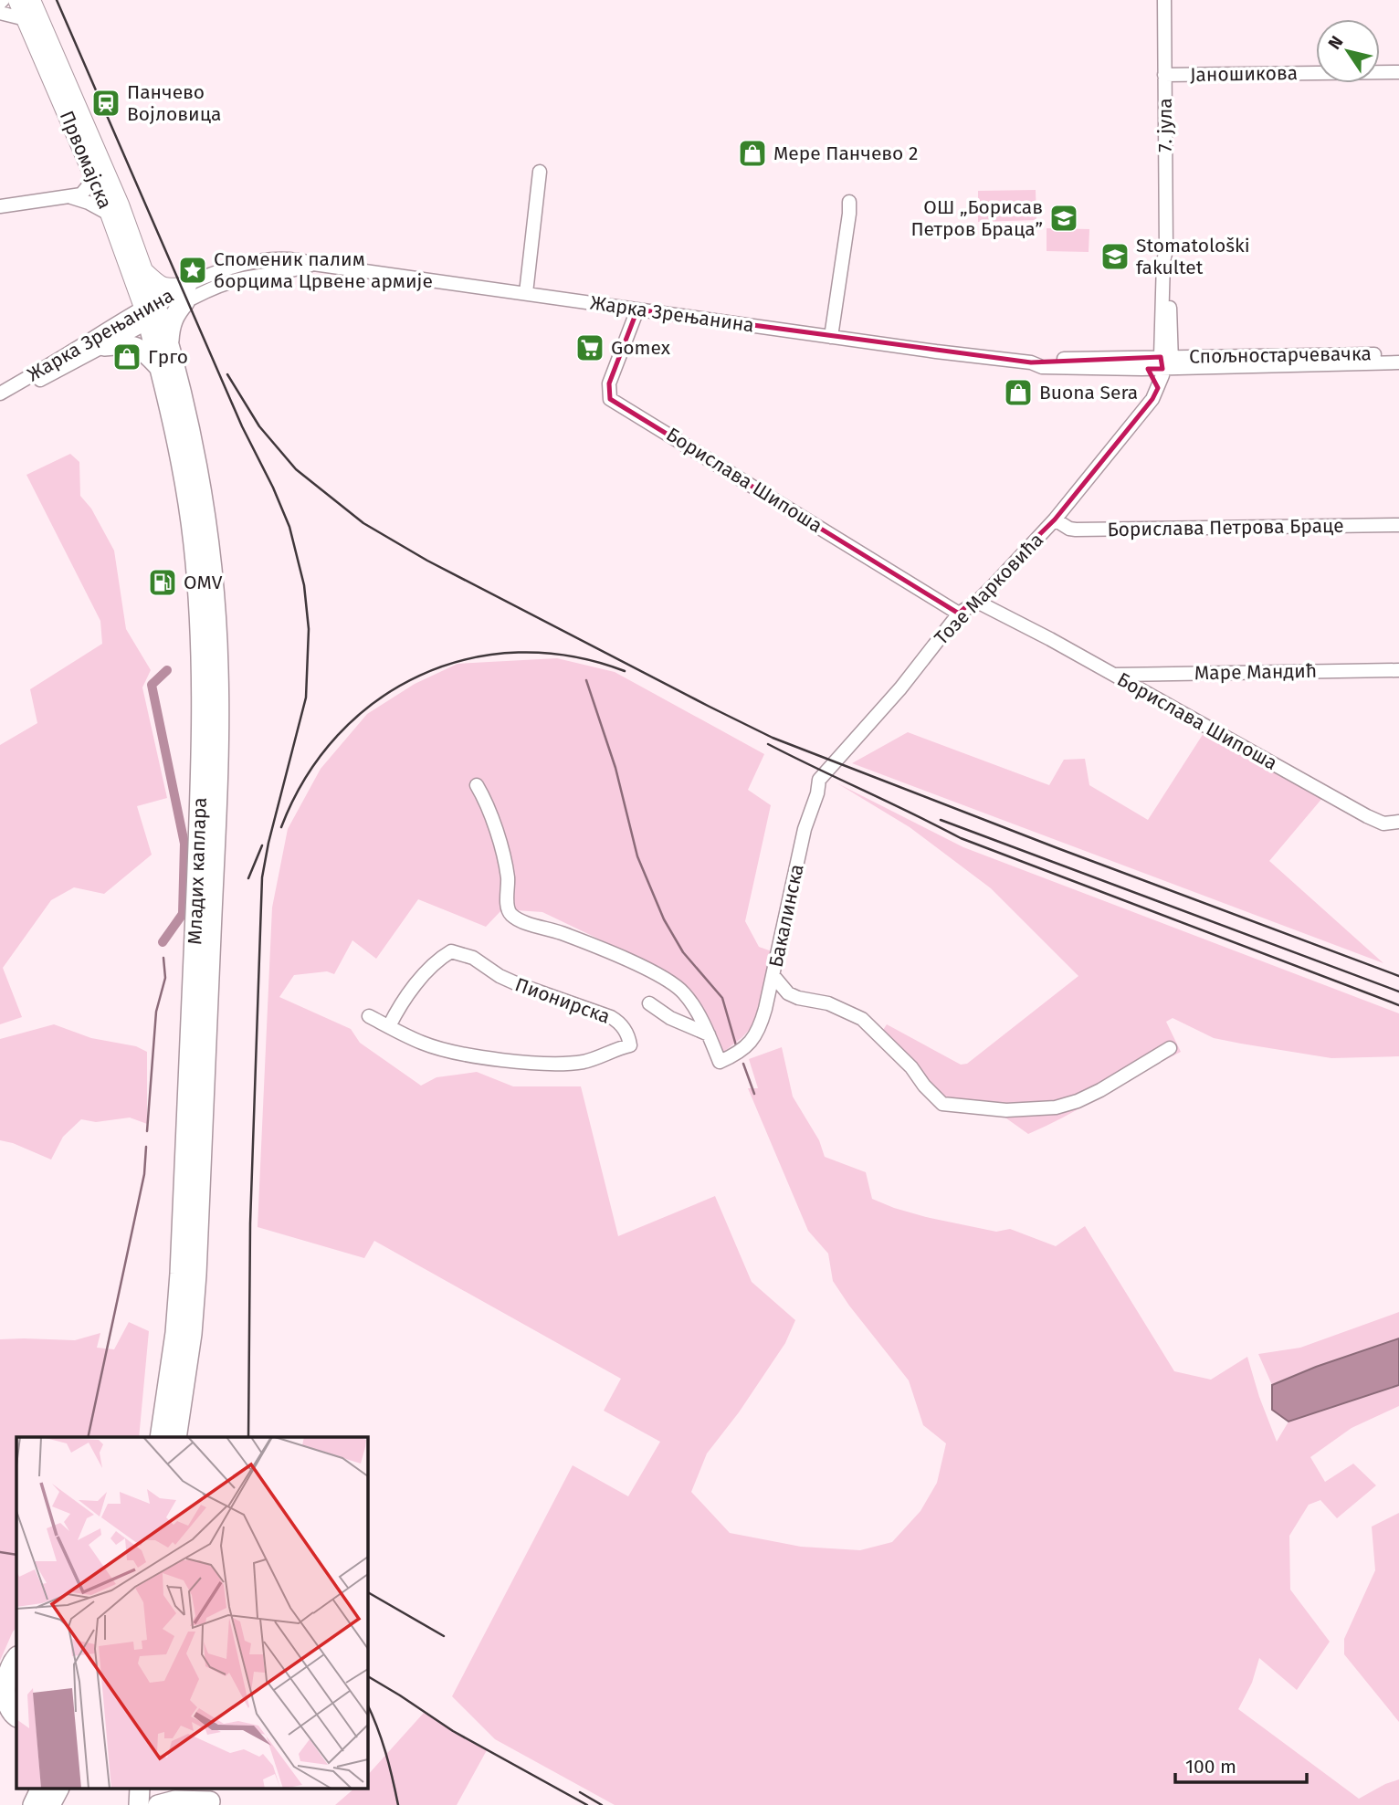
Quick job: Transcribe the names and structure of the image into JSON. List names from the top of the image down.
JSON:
{
  "streets": {
    "highway": ["Младих каплара"],
    "main road": ["Првомајска"],
    "street": [
      "Јаношикова",
      "7. јула",
      "Жарка Зрењанина",
      "Спољностарчевачка",
      "Борислава Шипоша",
      "Борислава Петрова Браце",
      "Тозе Марковића",
      "Маре Мандић",
      "Бакалинска",
      "Пионирска"
    ]
  },
  "crossings": [
    ["Јаношикова", "7. јула"],
    ["7. јула", "Жарка Зрењанина"],
    ["7. јула", "Спољностарчевачка"],
    ["7. јула", "Тозе Марковића"],
    ["Првомајска", "Жарка Зрењанина"],
    ["Првомајска", "Младих каплара"],
    ["Жарка Зрењанина", "Спољностарчевачка"],
    ["Жарка Зрењанина", "Борислава Шипоша"],
    ["Жарка Зрењанина", "Тозе Марковића"],
    ["Жарка Зрењанина", "Младих каплара"],
    ["Спољностарчевачка", "Тозе Марковића"],
    ["Борислава Шипоша", "Тозе Марковића"],
    ["Борислава Шипоша", "Маре Мандић"],
    ["Борислава Петрова Браце", "Тозе Марковића"],
    ["Тозе Марковића", "Бакалинска"]
  ],
  "places": {
    "station": ["Панчево Војловица"],
    "shop": ["Мере Панчево 2", "Грго", "Buona Sera"],
    "school or university": ["ОШ „Борисав Петров Браца”", "Stomatološki fakultet"],
    "place": ["Споменик палим борцима Црвене армије"],
    "supermarket": ["Gomex"],
    "fuel station": ["OMV"]
  },
  "scale_bar": "100 m",
  "north": "top left"
}
